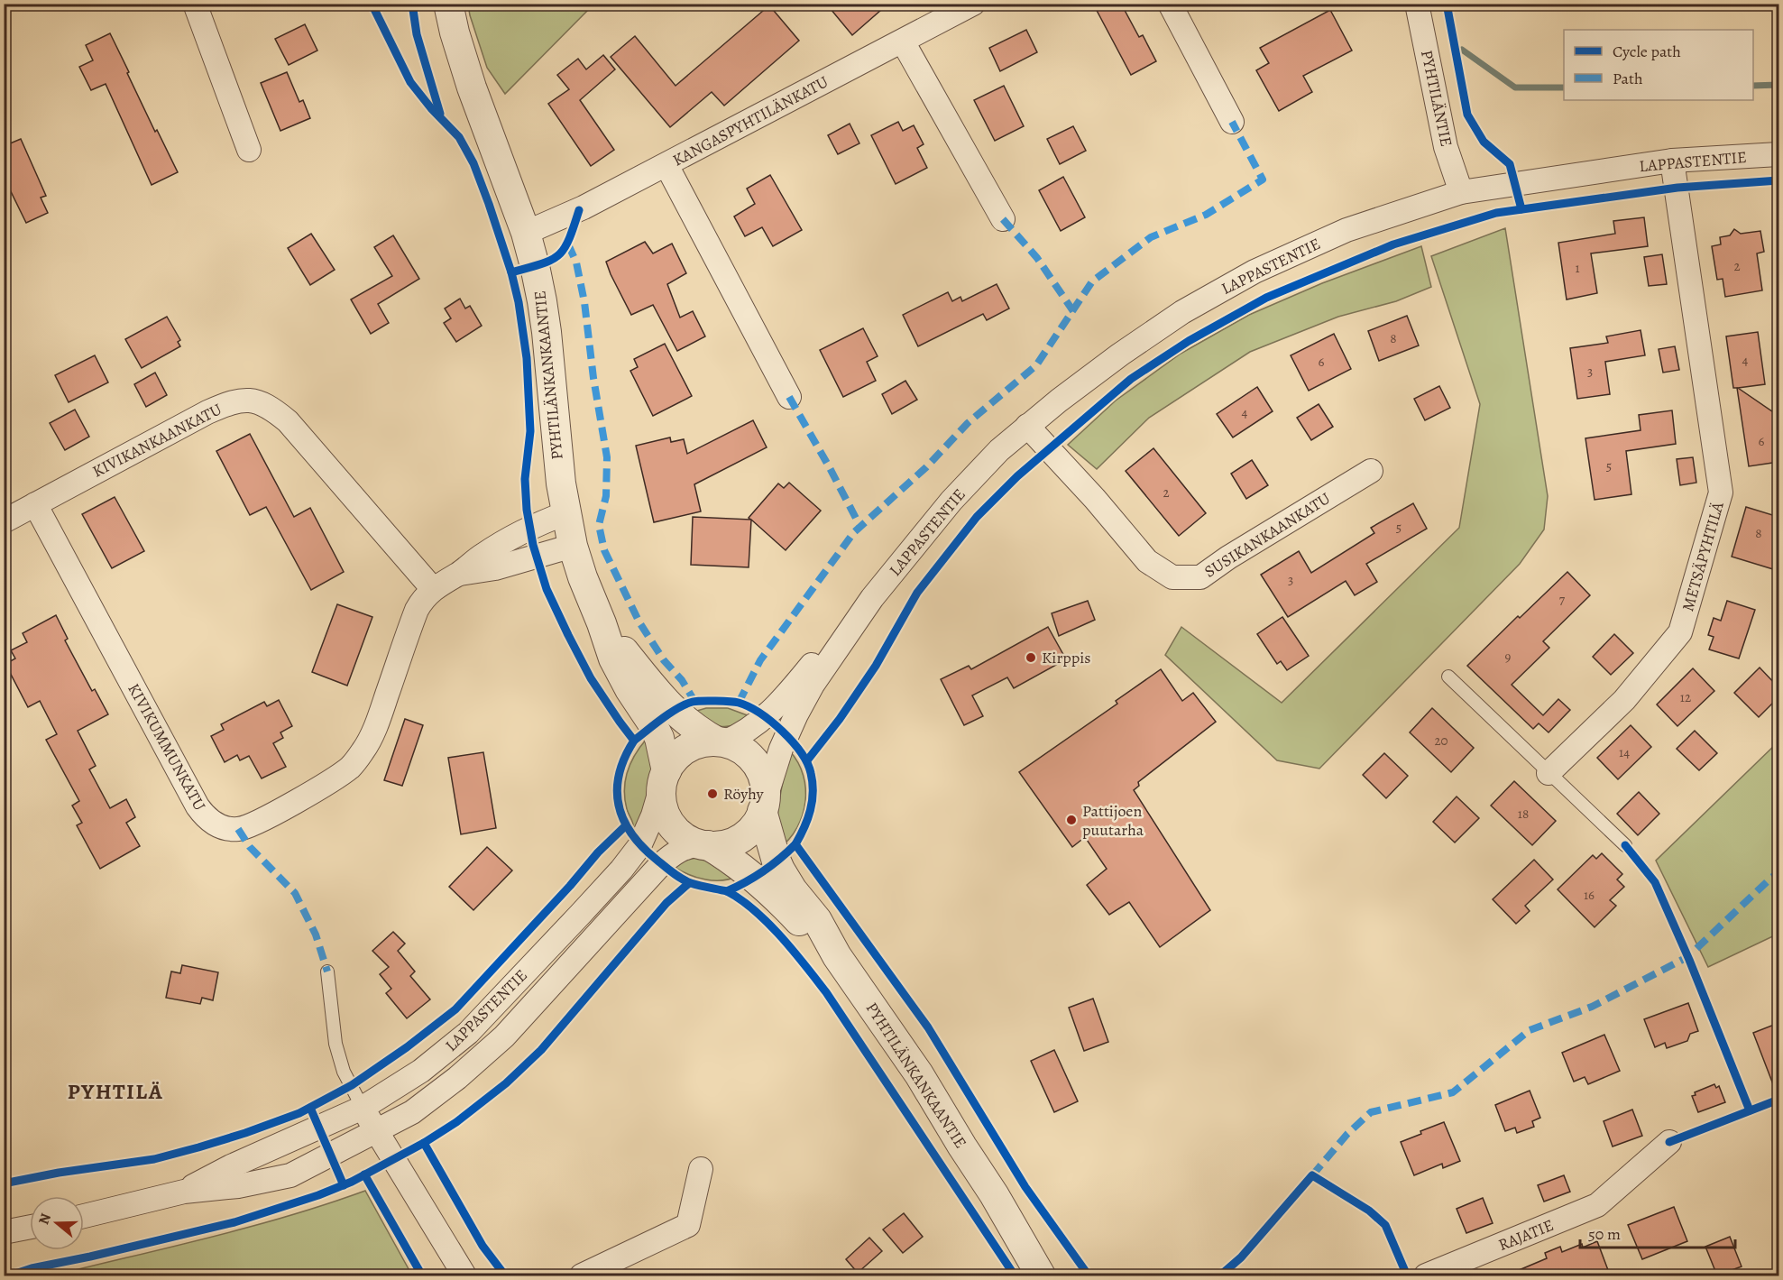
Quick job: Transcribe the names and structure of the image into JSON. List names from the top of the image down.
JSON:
{
  "streets": {
    "street": [
      "PYHTILÄNTIE",
      "KANGASPYHTILÄNKATU",
      "LAPPASTENTIE",
      "PYHTILÄNKANKAANTIE",
      "KIVIKANKAANKATU",
      "SUSIKANKAANKATU",
      "METSÄPYHTILÄ",
      "KIVIKUMMUNKATU",
      "RAJATIE"
    ]
  },
  "crossings": [
    ["PYHTILÄNTIE", "LAPPASTENTIE"],
    ["KANGASPYHTILÄNKATU", "PYHTILÄNKANKAANTIE"],
    ["LAPPASTENTIE", "PYHTILÄNKANKAANTIE"],
    ["LAPPASTENTIE", "SUSIKANKAANKATU"],
    ["LAPPASTENTIE", "METSÄPYHTILÄ"],
    ["PYHTILÄNKANKAANTIE", "KIVIKUMMUNKATU"],
    ["KIVIKANKAANKATU", "KIVIKUMMUNKATU"]
  ],
  "districts": ["PYHTILÄ"],
  "places": ["Kirppis", "Röyhy", "Pattijoen puutarha"],
  "house_numbers": [
    "2",
    "1",
    "8",
    "4",
    "6",
    "3",
    "4",
    "6",
    "5",
    "2",
    "5",
    "8",
    "3",
    "7",
    "9",
    "12",
    "20",
    "14",
    "18",
    "16"
  ],
  "legend": ["Cycle path", "Path"],
  "scale_bar": "50 m",
  "north": "left"
}
